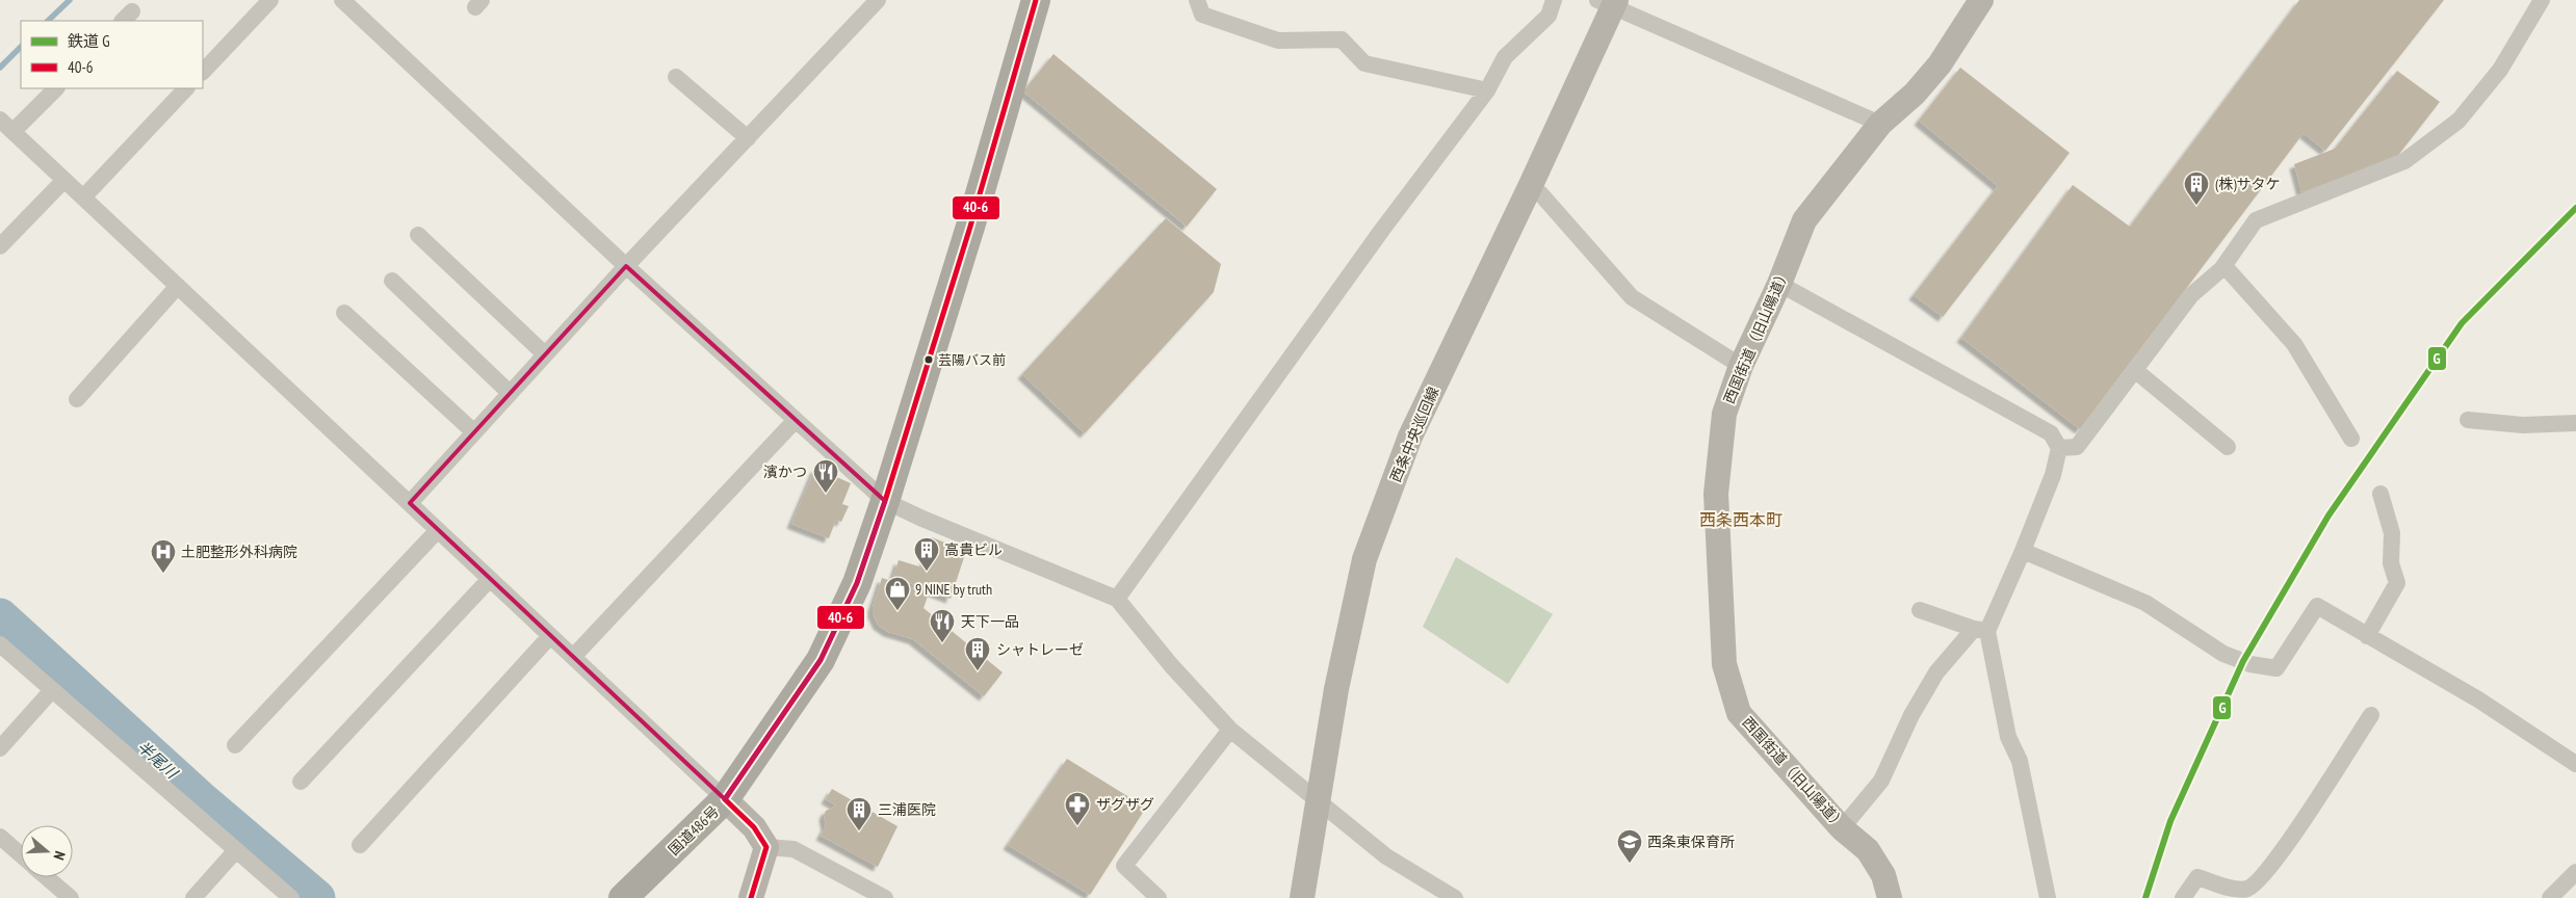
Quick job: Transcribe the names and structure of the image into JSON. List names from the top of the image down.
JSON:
{
  "streets": {
    "highway": ["国道486号"],
    "street": ["西国街道（旧山陽道）", "西条中央巡回線"]
  },
  "districts": ["西条西本町"],
  "water": ["半尾川"],
  "places": {
    "building": [
      "(株)サタケ",
      "高貴ビル",
      "シャトレーゼ",
      "三浦医院"
    ],
    "other": ["芸陽バス前"],
    "restaurant": ["濱かつ", "天下一品"],
    "hospital": ["土肥整形外科病院"],
    "shop": ["9 NINE by truth"],
    "pharmacy": ["ザグザグ"],
    "school or university": ["西条東保育所"]
  },
  "lines": ["transit line 40-6", "rail line G"],
  "legend": ["鉄道 G", "40-6"],
  "north": "right"
}
